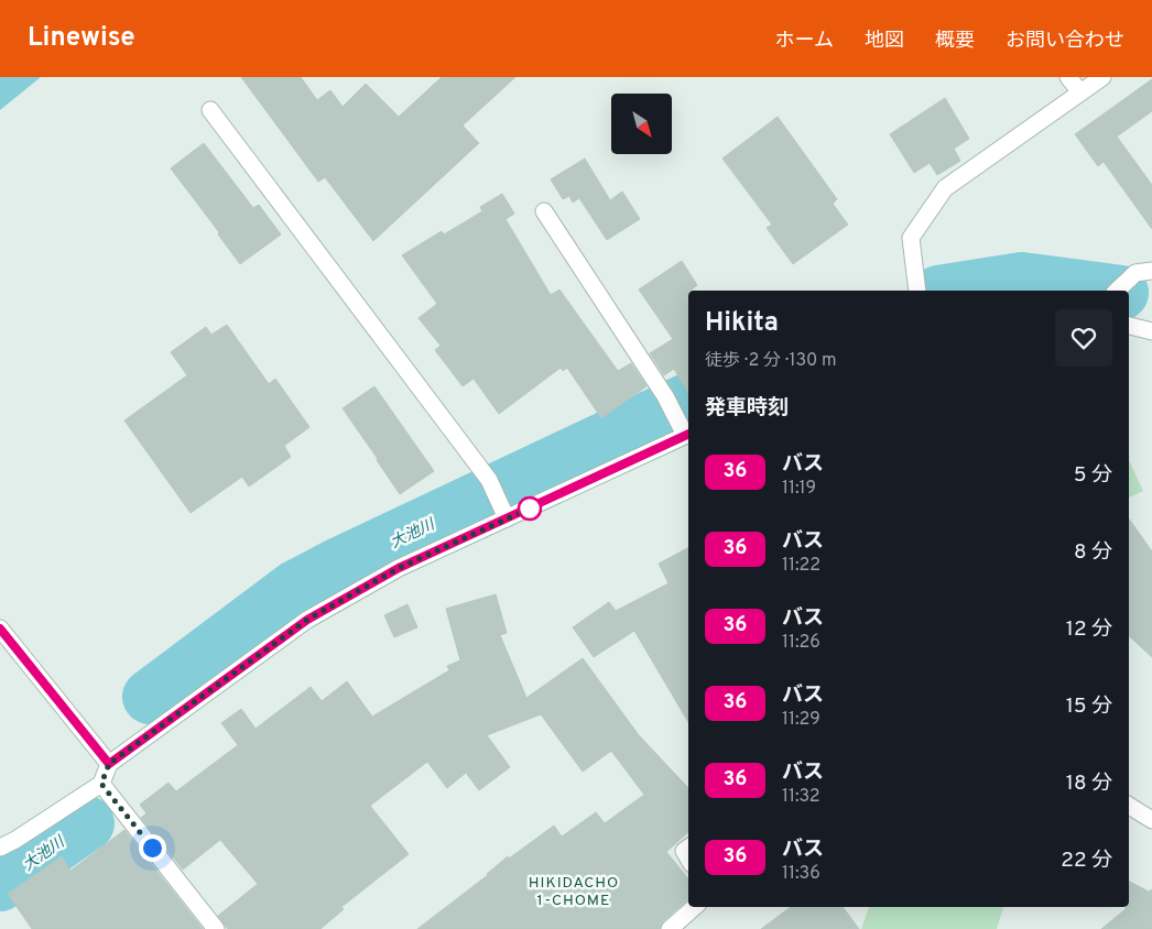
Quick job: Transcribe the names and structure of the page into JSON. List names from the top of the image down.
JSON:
{
  "districts": ["HIKIDACHO 1-CHOME"],
  "water": ["大池川"],
  "lines": ["bus line 36"],
  "north": "bottom right",
  "page": {
    "header": "Linewise",
    "nav": [
      "ホーム",
      "地図",
      "概要",
      "お問い合わせ"
    ],
    "heading": [
      ["Hikita", "徒歩 · 2 分 · 130 m"],
      "発車時刻"
    ],
    "list": [
      {
        "mark": "36",
        "name": "バス",
        "note": "11:19",
        "value": "5 分"
      },
      {
        "mark": "36",
        "name": "バス",
        "note": "11:22",
        "value": "8 分"
      },
      {
        "mark": "36",
        "name": "バス",
        "note": "11:26",
        "value": "12 分"
      },
      {
        "mark": "36",
        "name": "バス",
        "note": "11:29",
        "value": "15 分"
      },
      {
        "mark": "36",
        "name": "バス",
        "note": "11:32",
        "value": "18 分"
      },
      {
        "mark": "36",
        "name": "バス",
        "note": "11:36",
        "value": "22 分"
      }
    ]
  }
}
